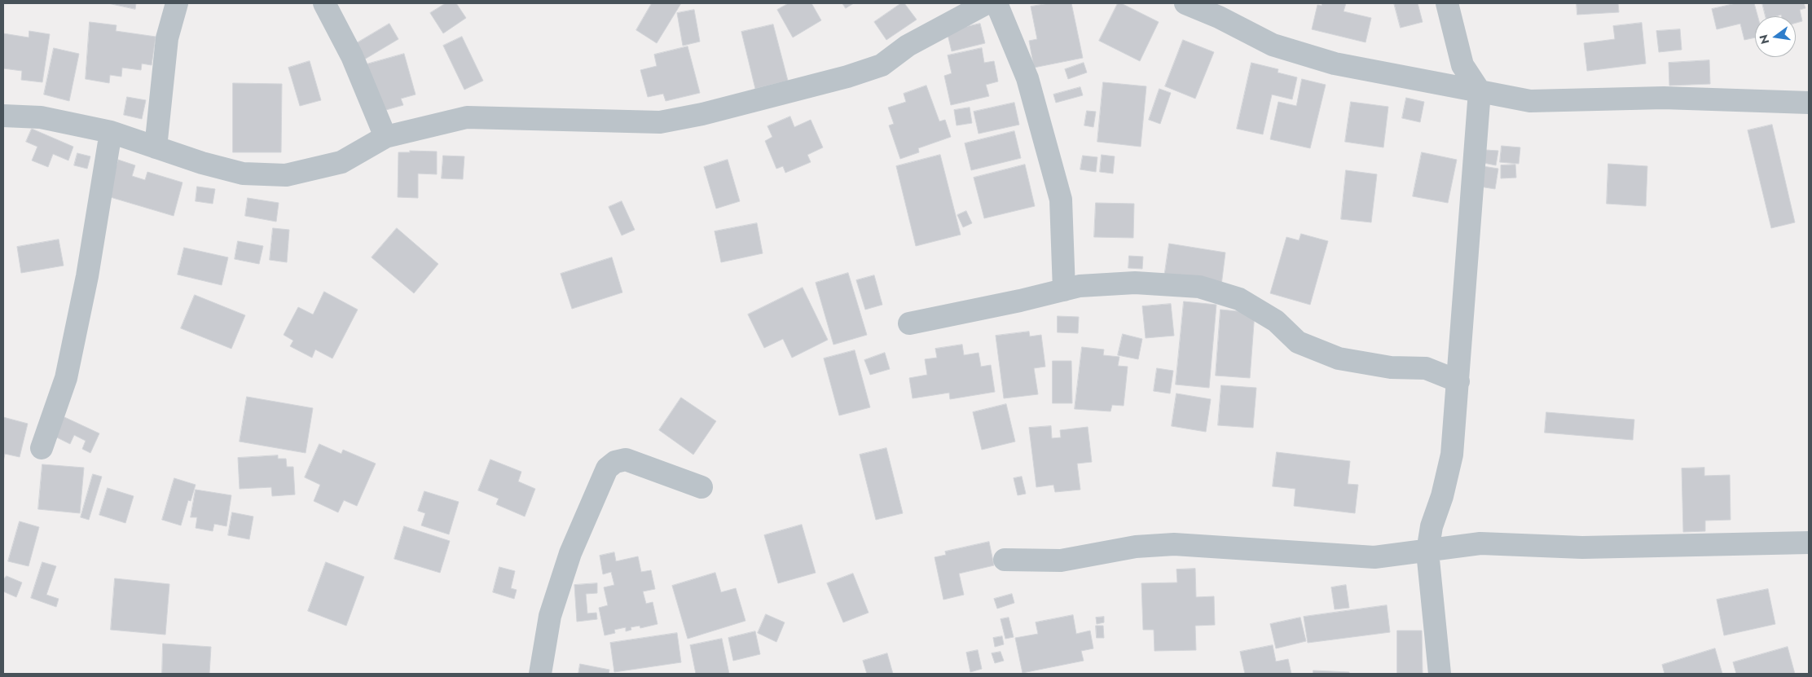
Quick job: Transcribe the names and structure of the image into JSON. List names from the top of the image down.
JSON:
{
  "north": "left"
}
